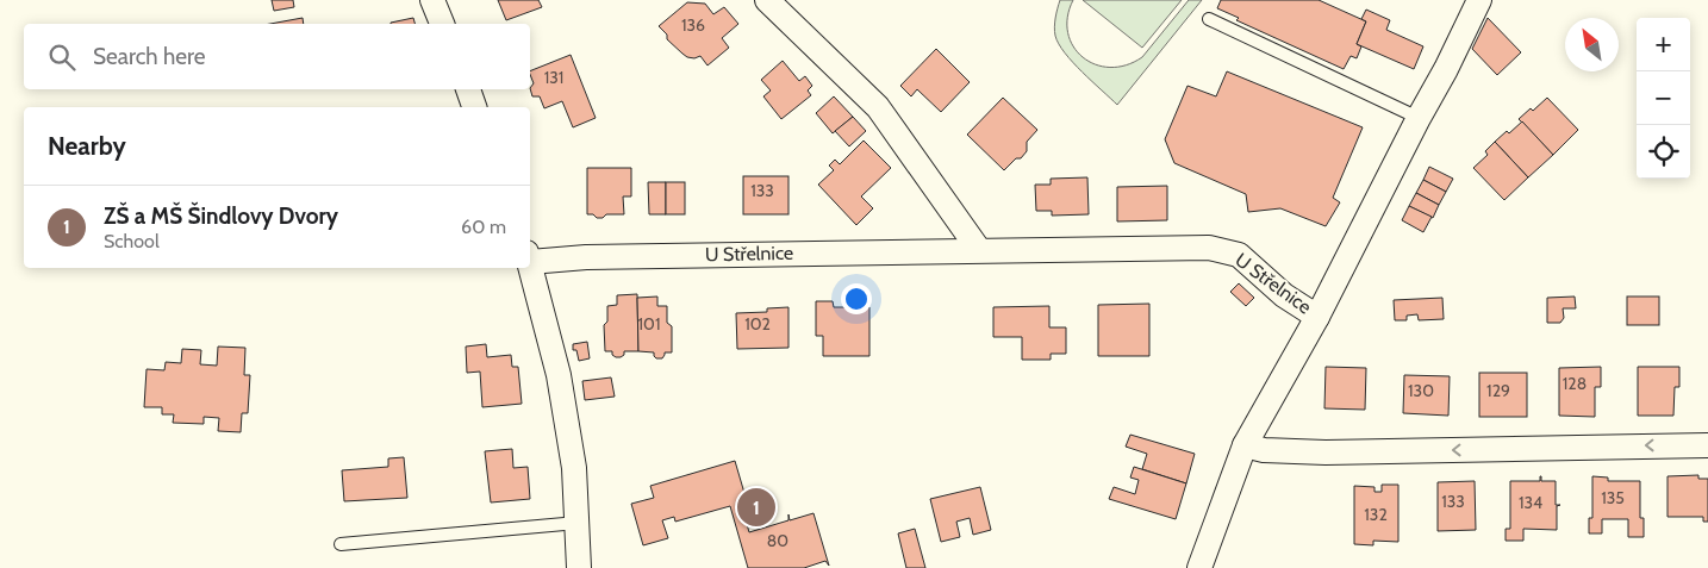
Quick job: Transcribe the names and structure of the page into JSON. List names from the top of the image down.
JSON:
{
  "streets": {
    "street": ["U Střelnice"]
  },
  "house_numbers": [
    "136",
    "131",
    "133",
    "101",
    "102",
    "128",
    "130",
    "129",
    "135",
    "133",
    "134",
    "132",
    "80"
  ],
  "north": "top left",
  "page": {
    "map_buttons": ["+", "−"],
    "search": "Search here",
    "heading": "Nearby",
    "list": [
      {
        "mark": "1",
        "name": "ZŠ a MŠ Šindlovy Dvory",
        "note": "School",
        "value": "60 m"
      }
    ],
    "pins": "1"
  }
}
